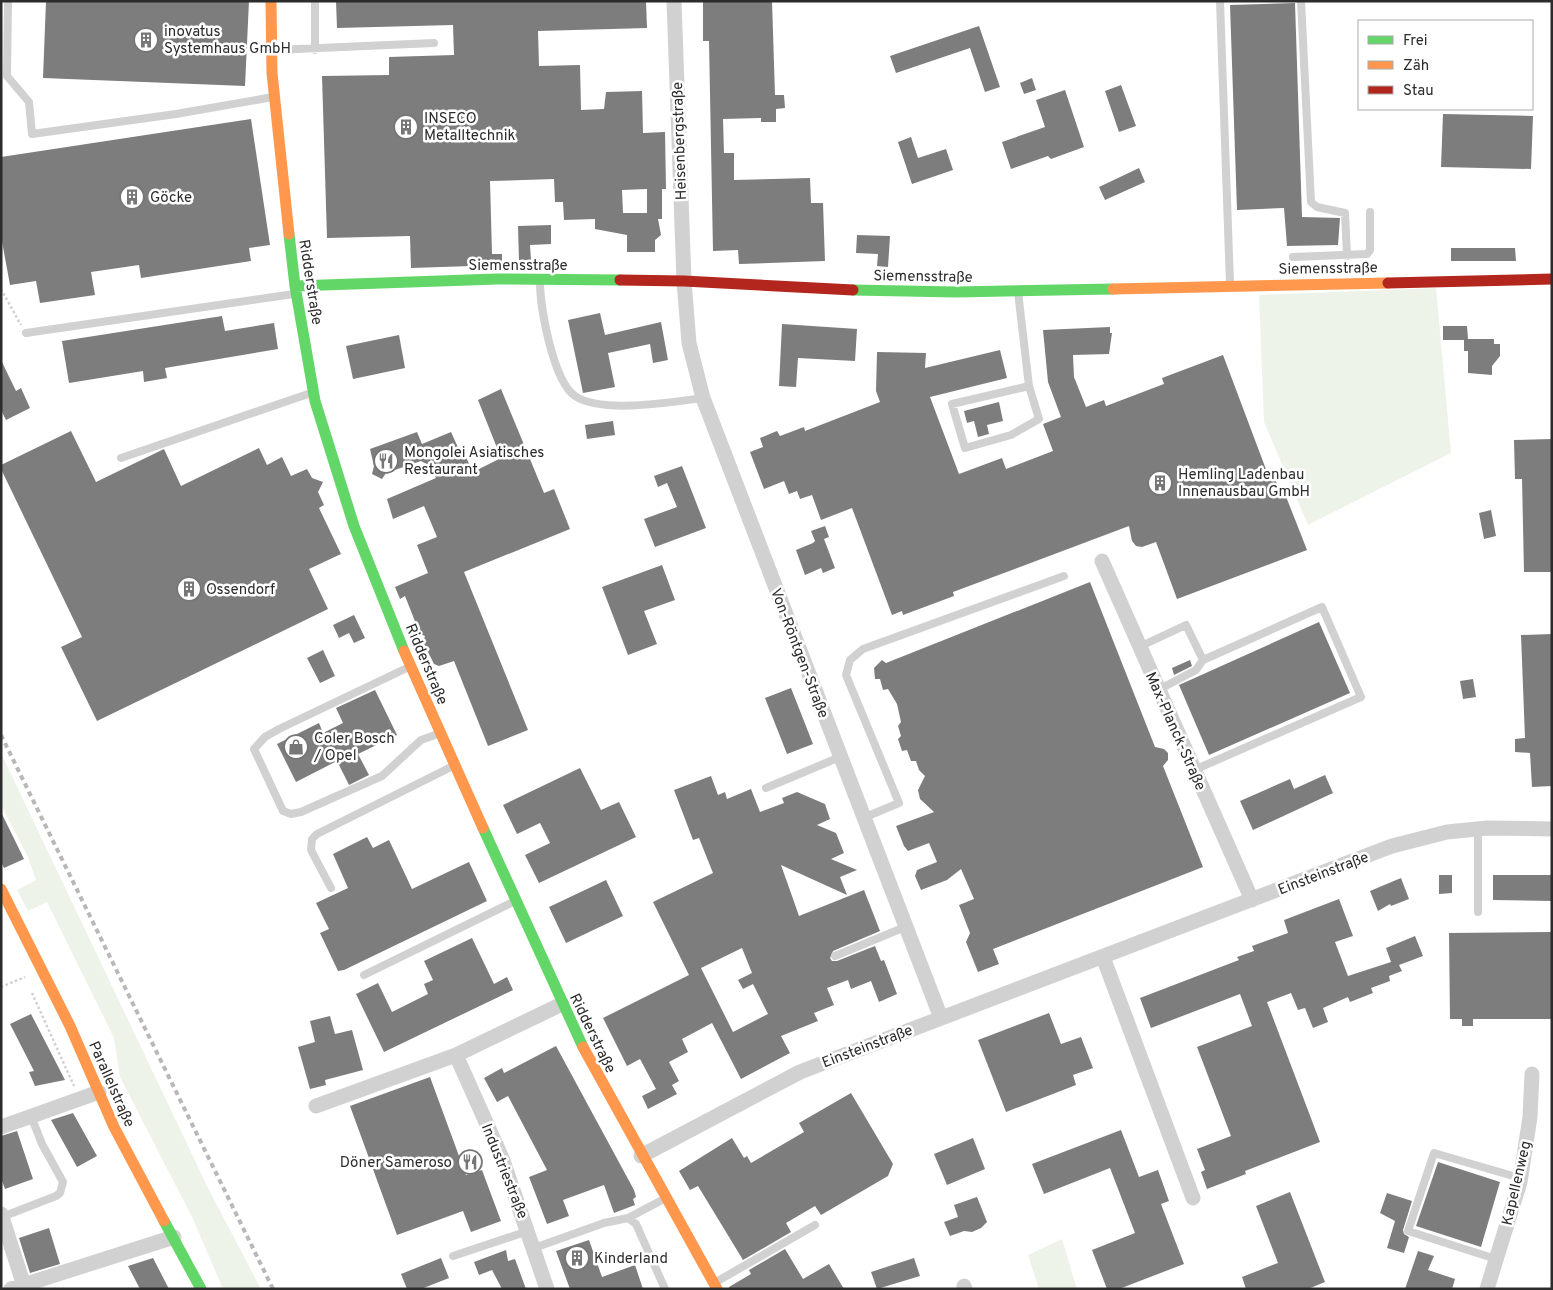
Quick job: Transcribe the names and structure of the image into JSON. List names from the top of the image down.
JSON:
{
  "streets": {
    "street": [
      "Heisenbergstraße",
      "Siemensstraße",
      "Ridderstraße",
      "Von-Röntgen-Straße",
      "Max-Planck-Straße",
      "Einsteinstraße",
      "Parallelstraße",
      "Industriestraße",
      "Kapellenweg"
    ]
  },
  "crossings": [
    ["Heisenbergstraße", "Siemensstraße"],
    ["Heisenbergstraße", "Von-Röntgen-Straße"],
    ["Siemensstraße", "Ridderstraße"],
    ["Siemensstraße", "Von-Röntgen-Straße"],
    ["Ridderstraße", "Einsteinstraße"],
    ["Von-Röntgen-Straße", "Einsteinstraße"],
    ["Max-Planck-Straße", "Einsteinstraße"]
  ],
  "places": {
    "building": [
      "inovatus Systemhaus GmbH",
      "INSECO Metalltechnik",
      "Göcke",
      "Hemling Ladenbau Innenausbau GmbH",
      "Ossendorf",
      "Kinderland"
    ],
    "restaurant": ["Mongolei Asiatisches Restaurant", "Döner Sameroso"],
    "shop": ["Coler Bosch / Opel"]
  },
  "legend": ["Frei", "Zäh", "Stau"]
}
